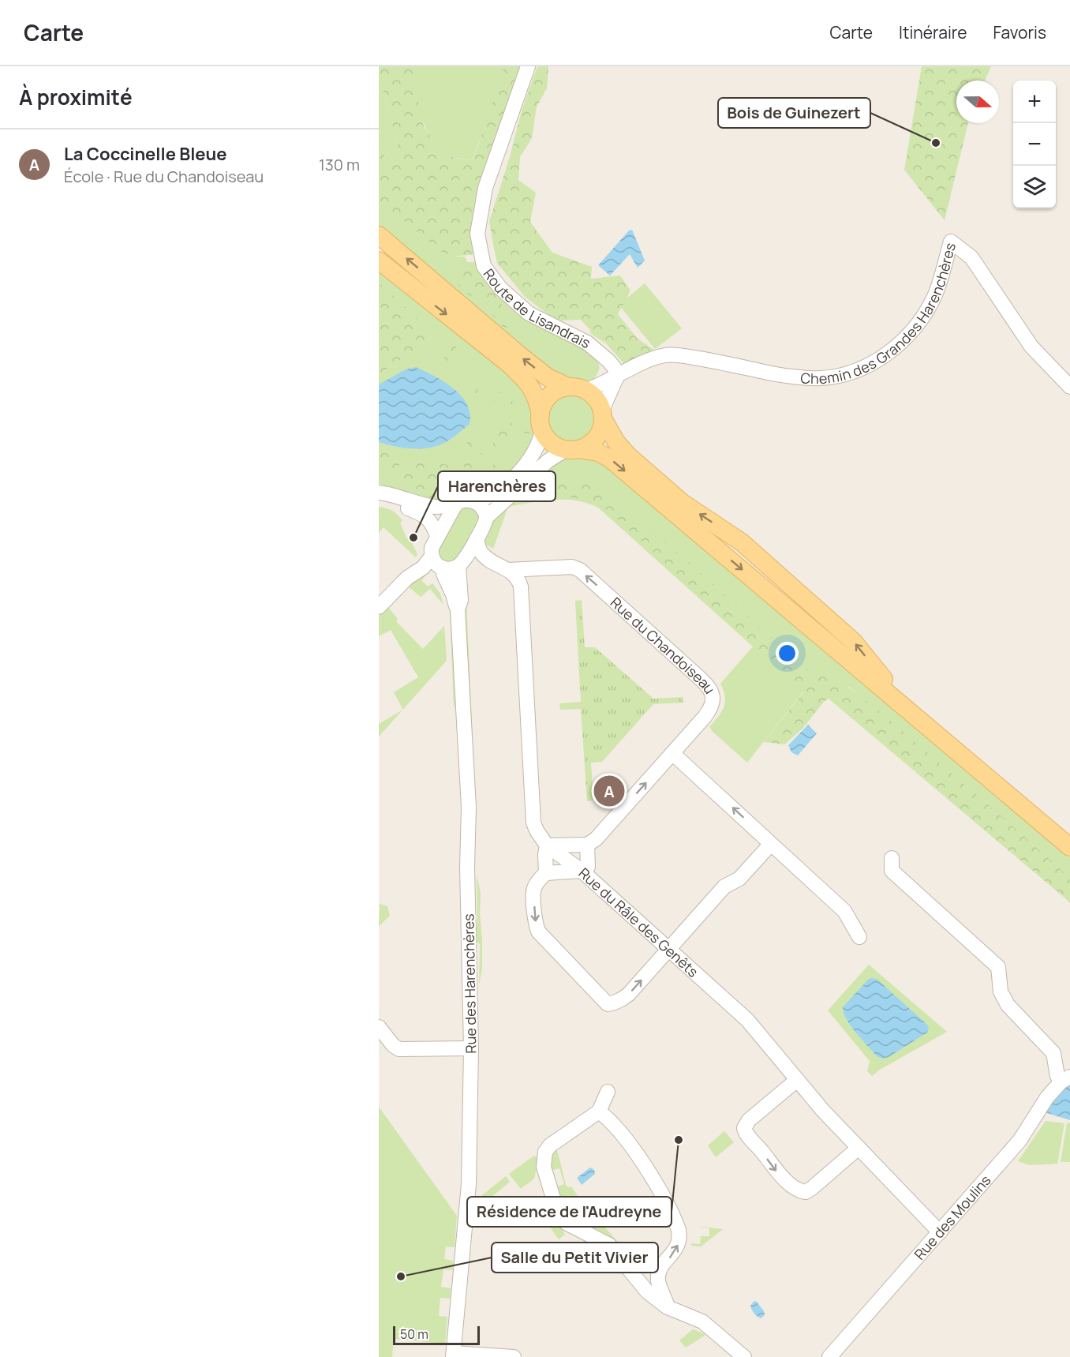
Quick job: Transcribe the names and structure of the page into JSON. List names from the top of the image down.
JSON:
{
  "streets": {
    "street": [
      "Route de Lisandrais",
      "Chemin des Grandes Harenchères",
      "Rue du Chandoiseau",
      "Rue du Râle des Genêts",
      "Rue des Harenchères",
      "Rue des Moulins"
    ]
  },
  "crossings": [
    ["Route de Lisandrais", "Chemin des Grandes Harenchères"],
    ["Rue du Chandoiseau", "Rue du Râle des Genêts"],
    ["Rue du Râle des Genêts", "Rue des Moulins"]
  ],
  "places": [
    "Bois de Guinezert",
    "Harenchères",
    "Résidence de l'Audreyne",
    "Salle du Petit Vivier"
  ],
  "scale_bar": "50 m",
  "north": "right",
  "page": {
    "header": "Carte",
    "nav": ["Carte", "Itinéraire", "Favoris"],
    "heading": "À proximité",
    "map_buttons": ["+", "−"],
    "list": [
      {
        "mark": "A",
        "name": "La Coccinelle Bleue",
        "note": "École · Rue du Chandoiseau",
        "value": "130 m"
      }
    ],
    "pins": "A",
    "scale": "50 m"
  }
}
